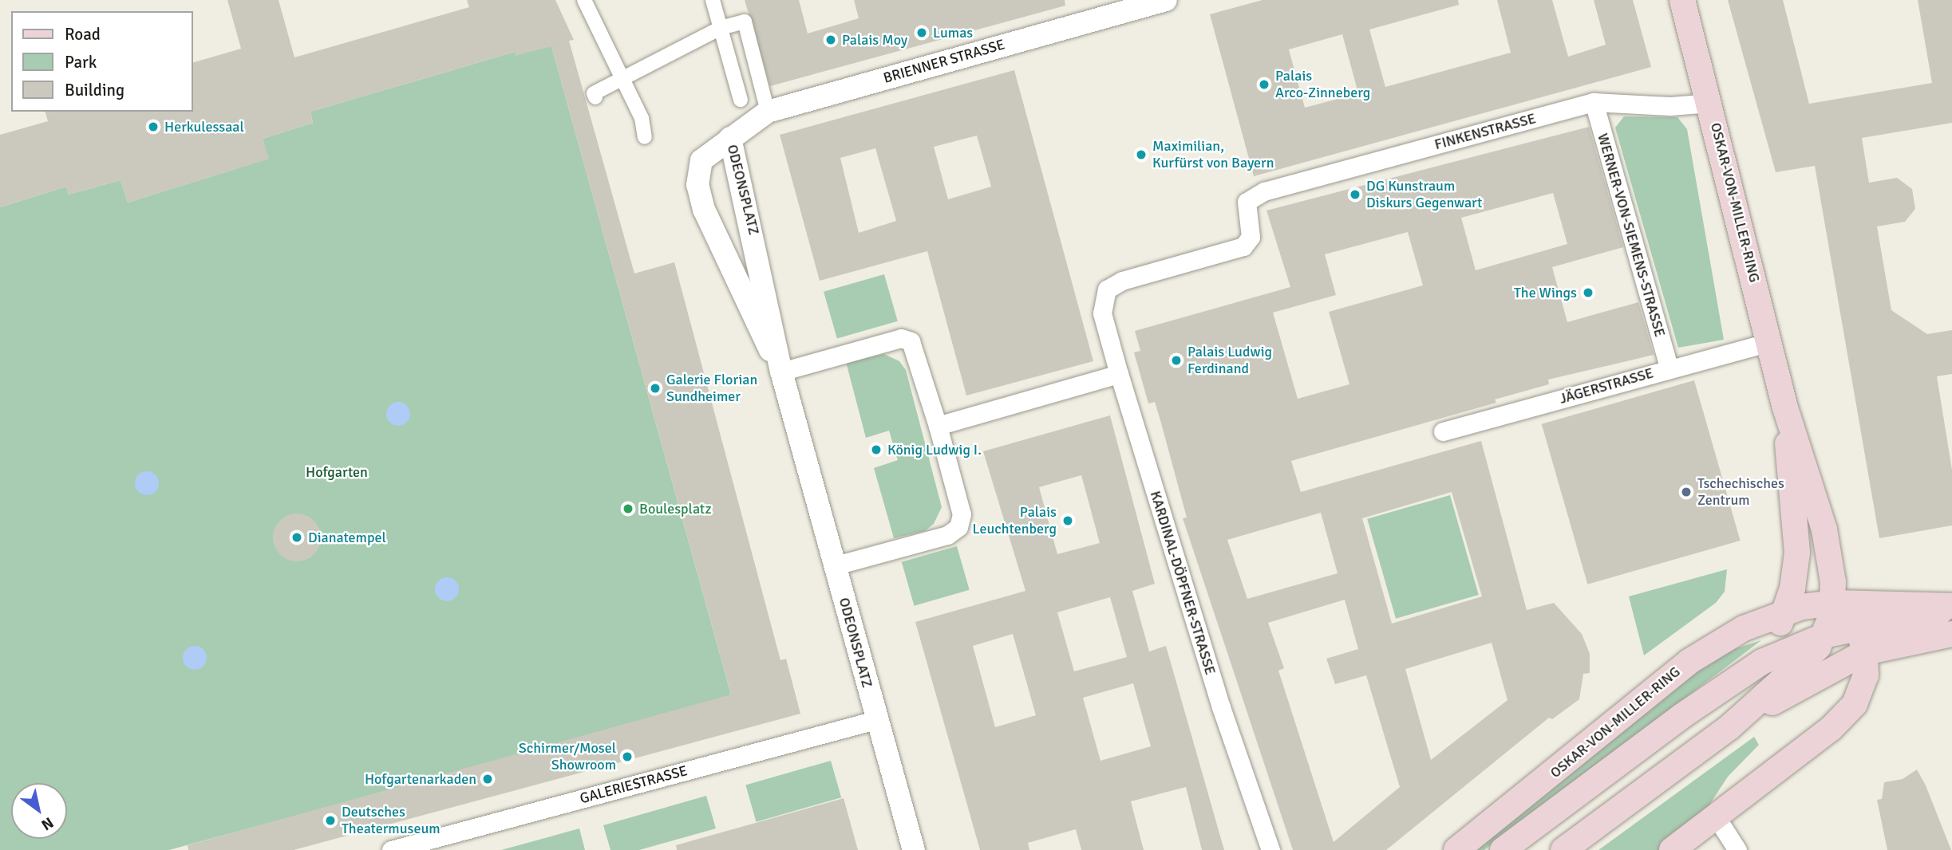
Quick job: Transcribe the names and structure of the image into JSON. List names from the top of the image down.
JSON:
{
  "streets": {
    "main road": ["OSKAR-VON-MILLER-RING"],
    "street": [
      "BRIENNER STRASSE",
      "FINKENSTRASSE",
      "ODEONSPLATZ",
      "WERNER-VON-SIEMENS-STRASSE",
      "JÄGERSTRASSE",
      "KARDINAL-DÖPFNER-STRASSE",
      "GALERIESTRASSE"
    ]
  },
  "crossings": [
    ["BRIENNER STRASSE", "ODEONSPLATZ"],
    ["FINKENSTRASSE", "OSKAR-VON-MILLER-RING"],
    ["FINKENSTRASSE", "WERNER-VON-SIEMENS-STRASSE"],
    ["FINKENSTRASSE", "KARDINAL-DÖPFNER-STRASSE"],
    ["ODEONSPLATZ", "GALERIESTRASSE"],
    ["OSKAR-VON-MILLER-RING", "JÄGERSTRASSE"],
    ["WERNER-VON-SIEMENS-STRASSE", "JÄGERSTRASSE"]
  ],
  "parks": ["Hofgarten"],
  "places": [
    "Lumas",
    "Palais Moy",
    "Palais Arco-Zinneberg",
    "Herkulessaal",
    "Maximilian, Kurfürst von Bayern",
    "DG Kunstraum Diskurs Gegenwart",
    "The Wings",
    "Palais Ludwig Ferdinand",
    "Galerie Florian Sundheimer",
    "König Ludwig I.",
    "Tschechisches Zentrum",
    "Boulesplatz",
    "Palais Leuchtenberg",
    "Dianatempel",
    "Schirmer/Mosel Showroom",
    "Hofgartenarkaden",
    "Deutsches Theatermuseum"
  ],
  "legend": ["Road", "Park", "Building"],
  "north": "bottom right"
}
